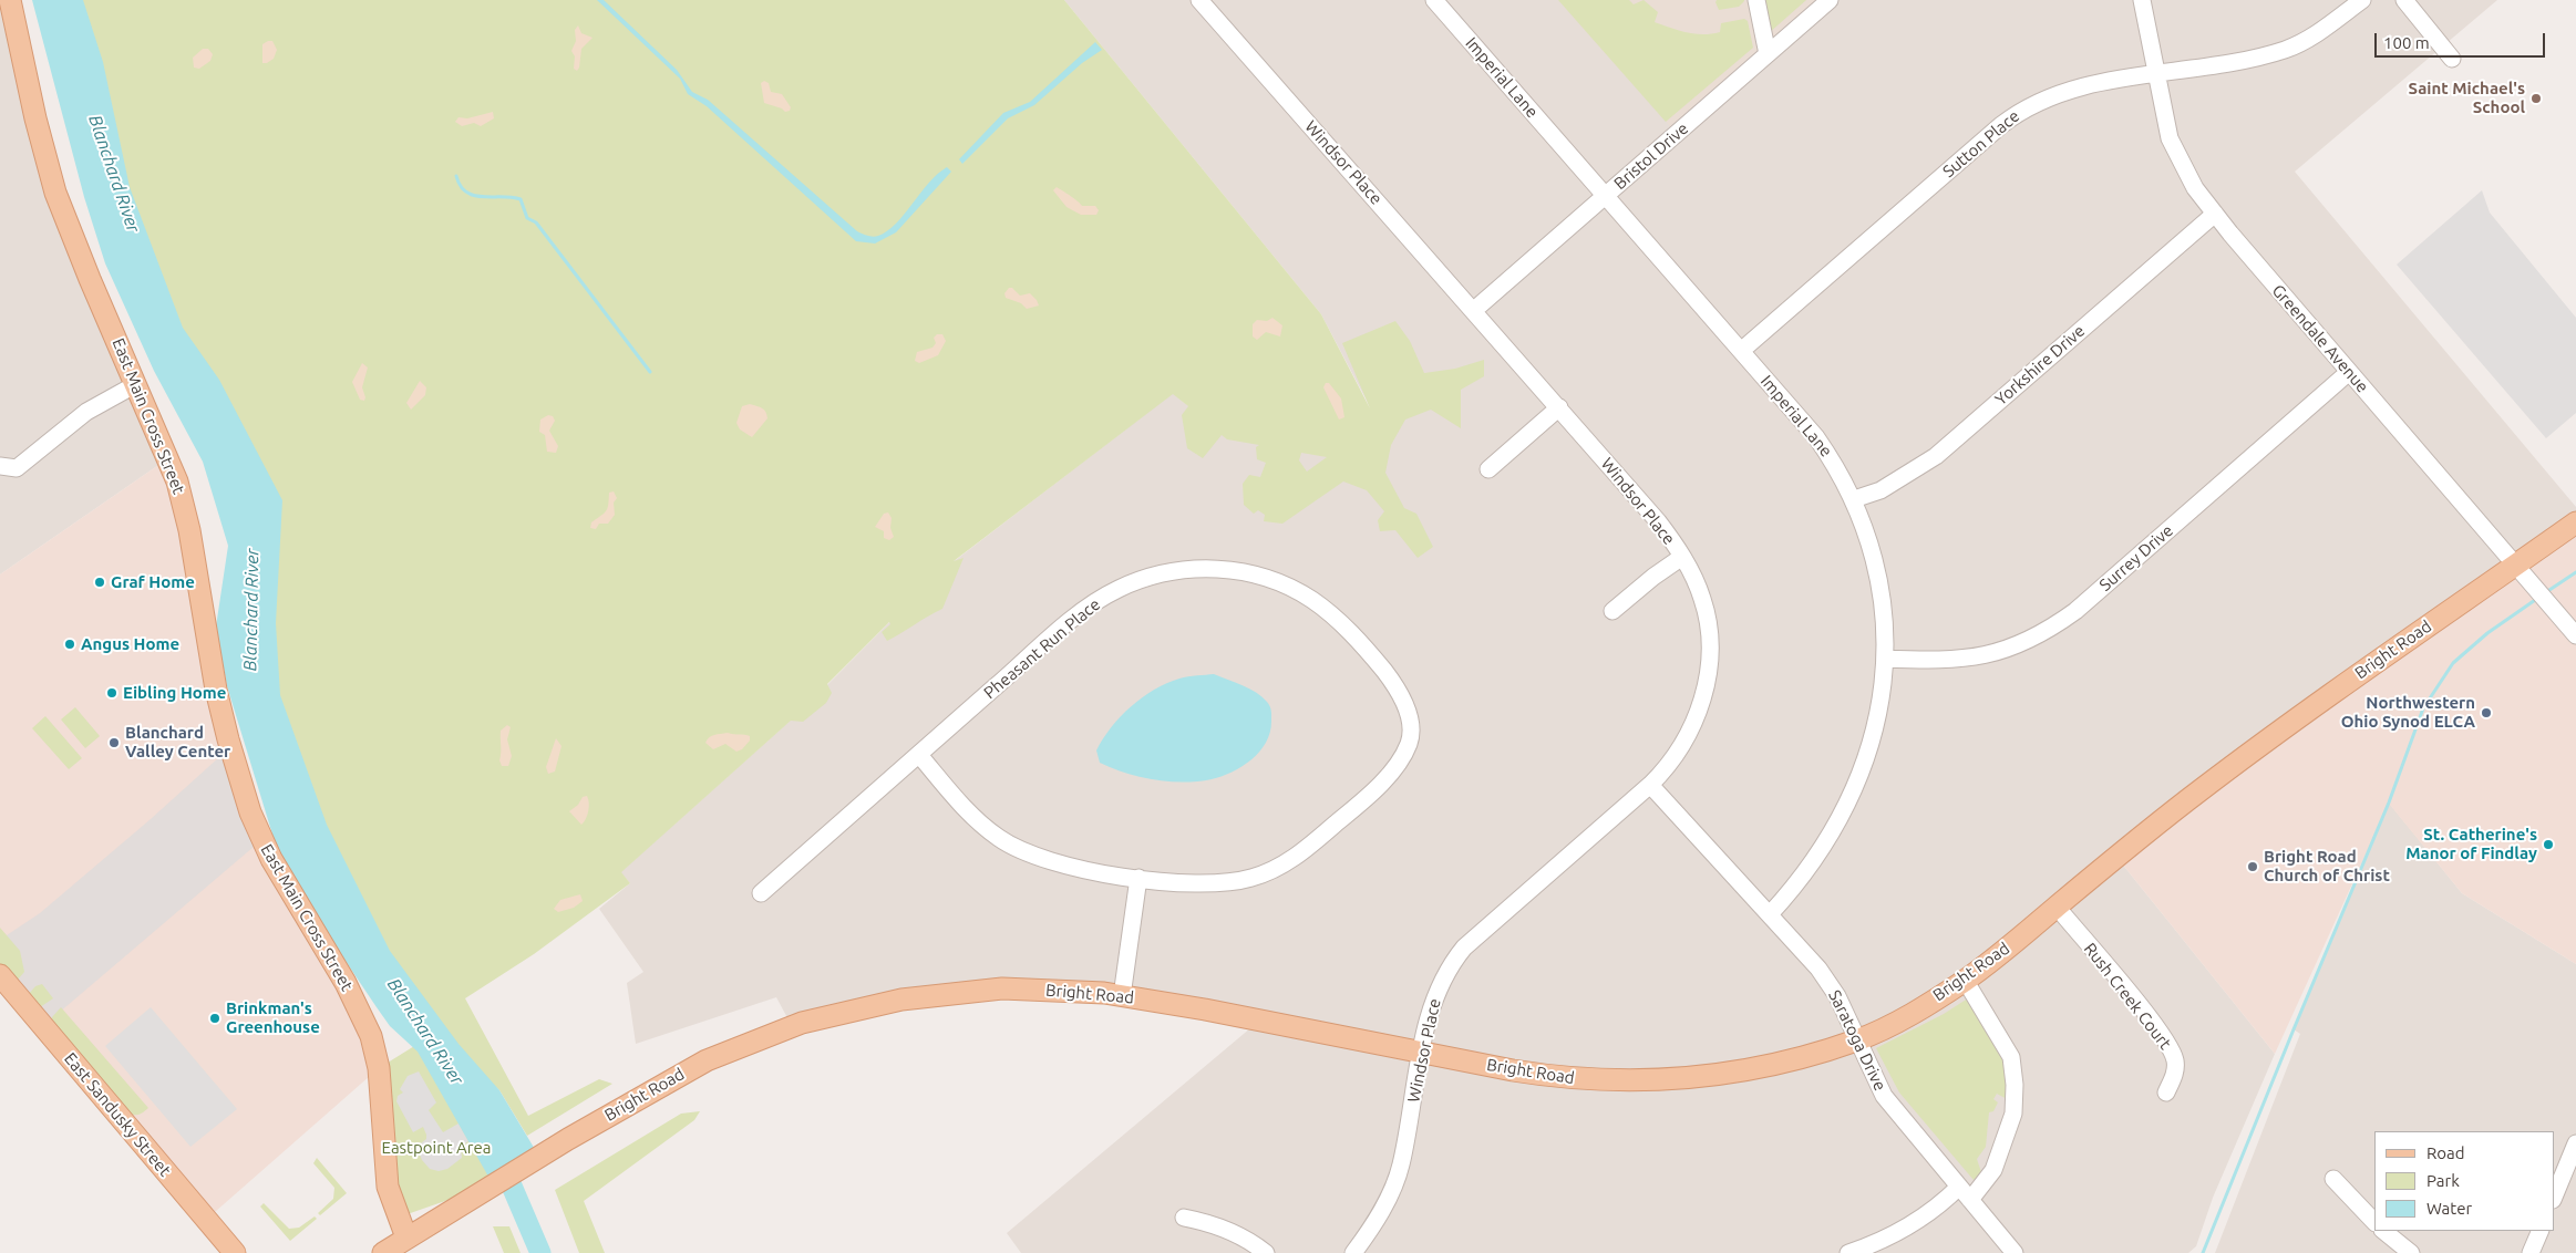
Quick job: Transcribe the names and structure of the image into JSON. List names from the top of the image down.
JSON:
{
  "streets": {
    "main road": ["East Main Cross Street", "Bright Road", "East Sandusky Street"],
    "street": [
      "Imperial Lane",
      "Sutton Place",
      "Bristol Drive",
      "Windsor Place",
      "Greendale Avenue",
      "Yorkshire Drive",
      "Surrey Drive",
      "Pheasant Run Place",
      "Rush Creek Court",
      "Saratoga Drive"
    ]
  },
  "crossings": [
    ["Imperial Lane", "Sutton Place"],
    ["Imperial Lane", "Bristol Drive"],
    ["Imperial Lane", "Yorkshire Drive"],
    ["Imperial Lane", "Surrey Drive"],
    ["Imperial Lane", "Saratoga Drive"],
    ["Sutton Place", "Greendale Avenue"],
    ["Bristol Drive", "Windsor Place"],
    ["Windsor Place", "Bright Road"],
    ["Windsor Place", "Saratoga Drive"],
    ["Greendale Avenue", "Yorkshire Drive"],
    ["Greendale Avenue", "Surrey Drive"],
    ["Greendale Avenue", "Bright Road"],
    ["East Main Cross Street", "Bright Road"],
    ["Bright Road", "Rush Creek Court"],
    ["Bright Road", "Saratoga Drive"]
  ],
  "water": ["Blanchard River"],
  "parks": ["Eastpoint Area"],
  "places": [
    "Saint Michael's School",
    "Graf Home",
    "Angus Home",
    "Eibling Home",
    "Northwestern Ohio Synod ELCA",
    "Blanchard Valley Center",
    "St. Catherine's Manor of Findlay",
    "Bright Road Church of Christ",
    "Brinkman's Greenhouse"
  ],
  "legend": ["Road", "Park", "Water"],
  "scale_bar": "100 m"
}
